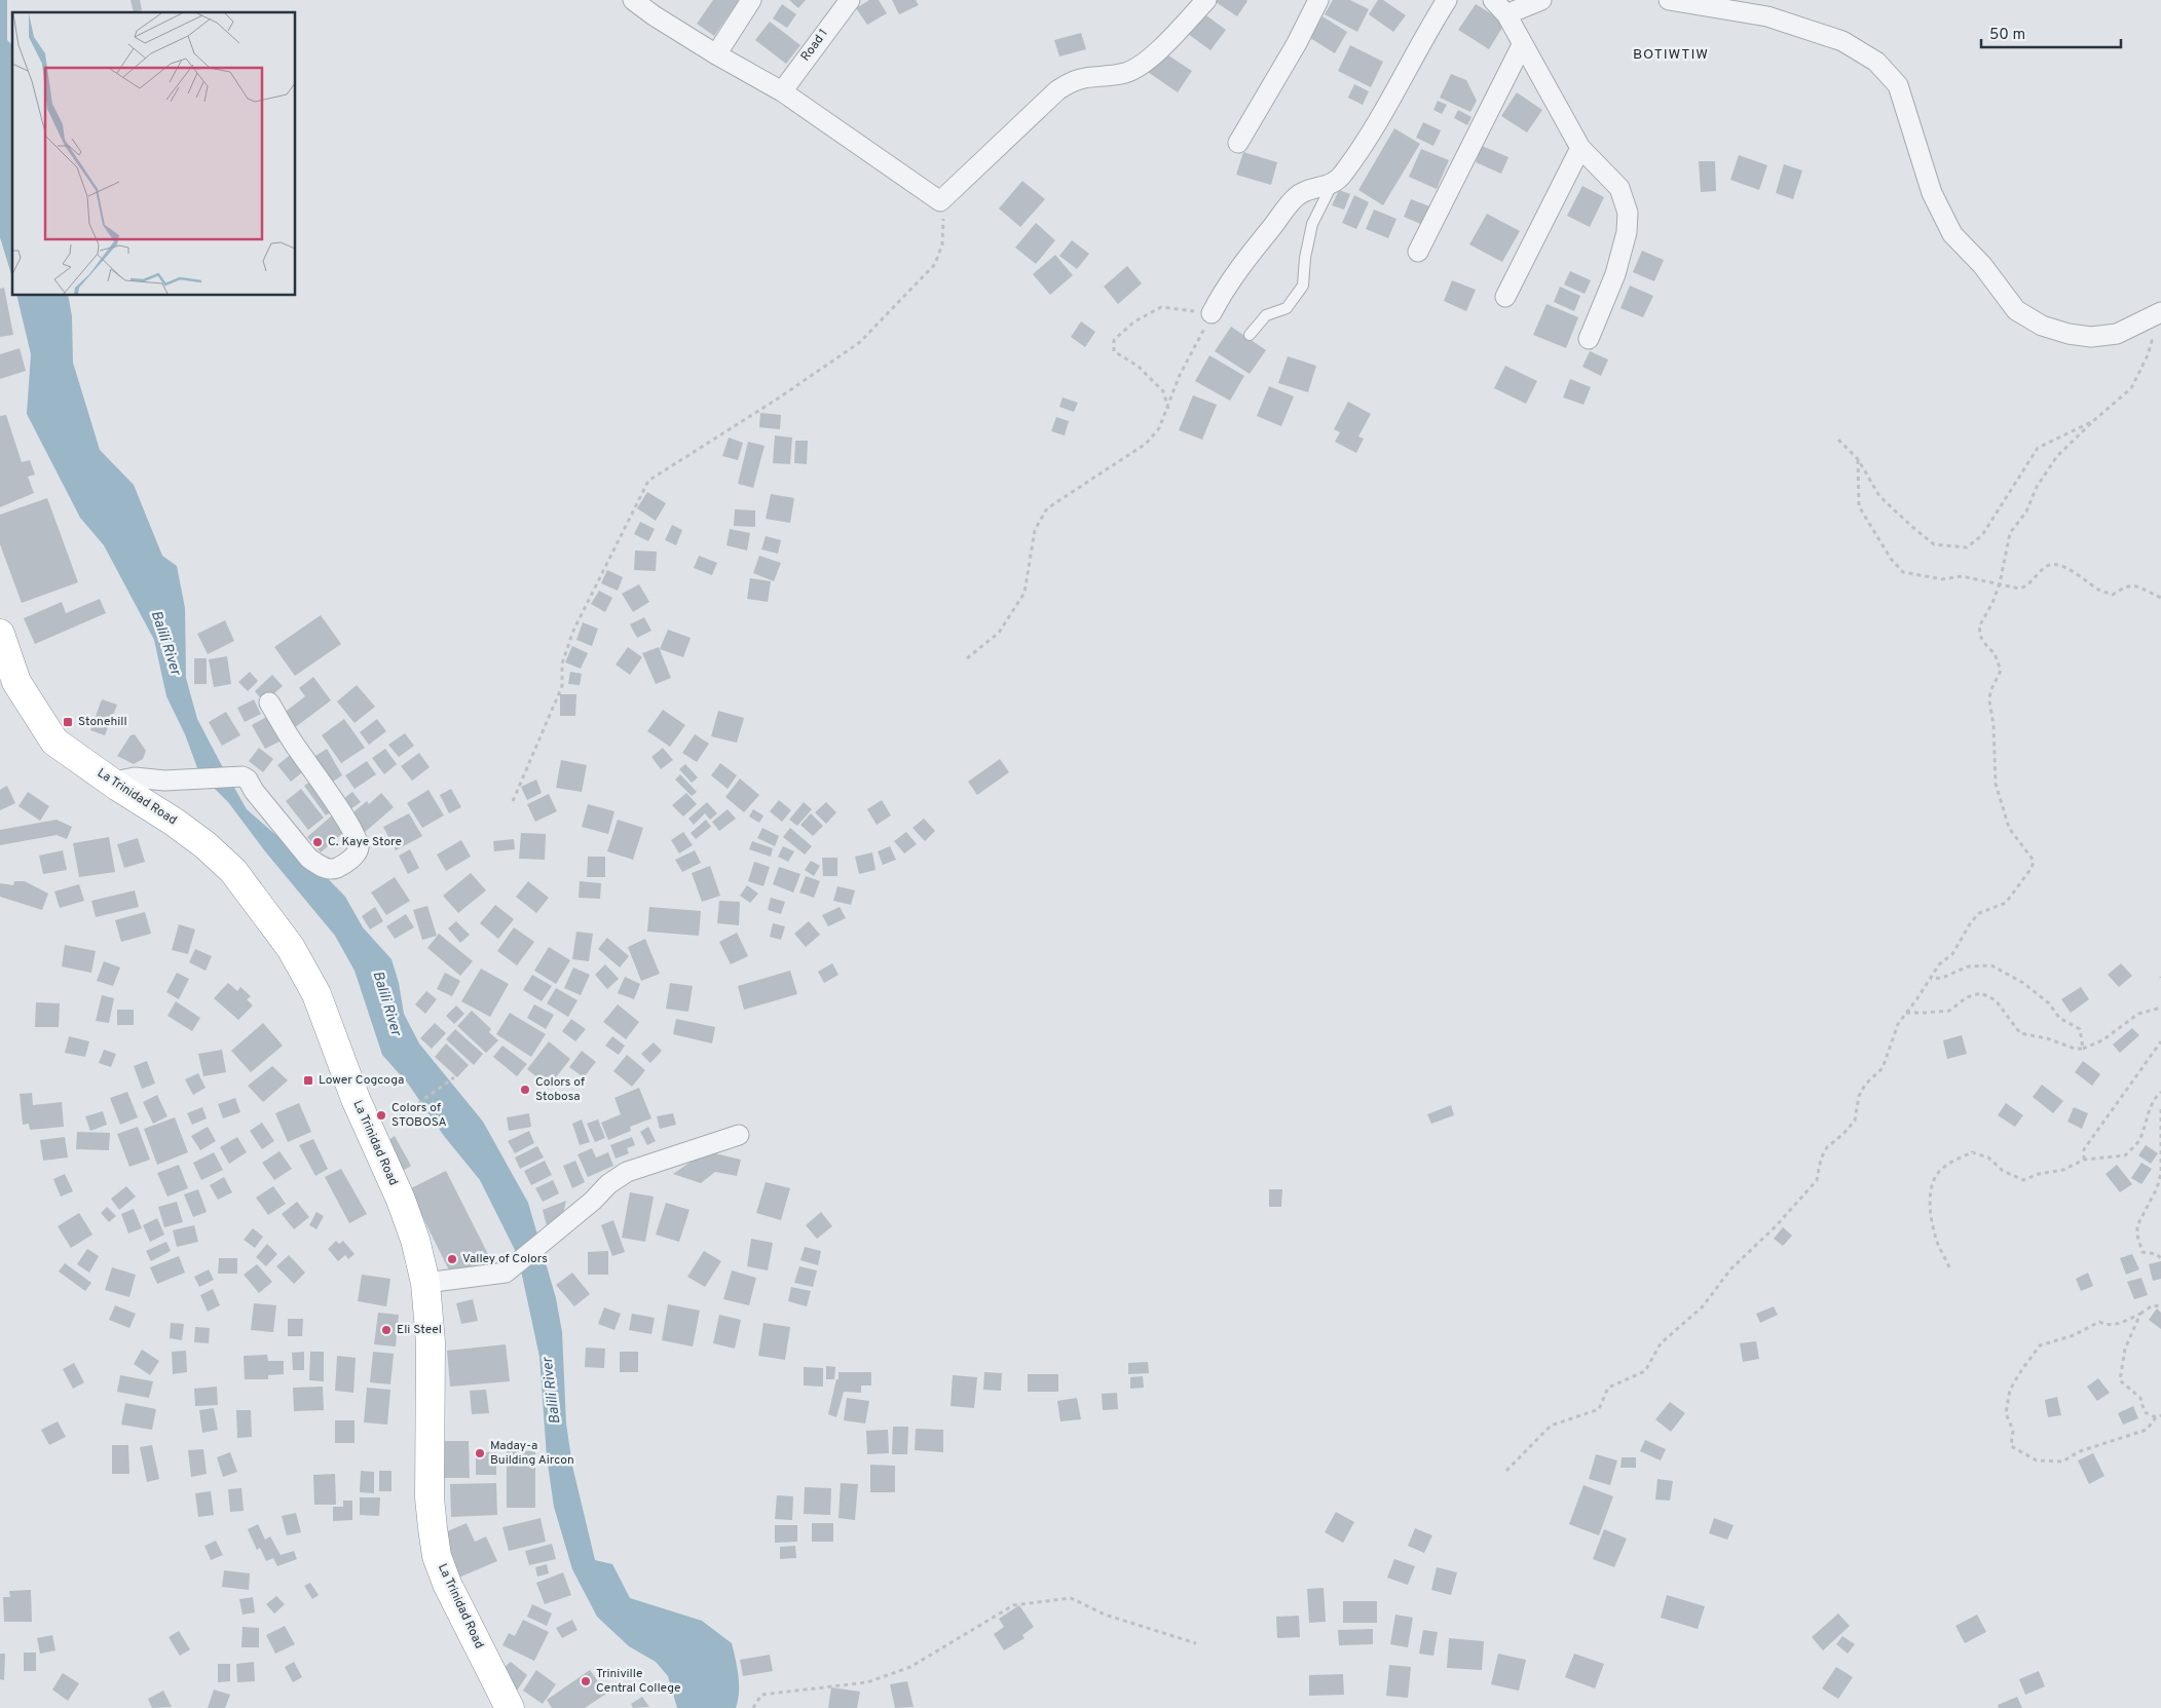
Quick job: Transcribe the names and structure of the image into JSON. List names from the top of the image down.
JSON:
{
  "streets": {
    "highway": ["La Trinidad Road"],
    "street": ["Road 1"]
  },
  "districts": ["BOTIWTIW"],
  "water": ["Balili River"],
  "places": {
    "transit": ["Stonehill", "Lower Cogcoga"],
    "other": [
      "C. Kaye Store",
      "Colors of Stobosa",
      "Colors of STOBOSA",
      "Valley of Colors",
      "Eli Steel",
      "Maday-a Building Aircon",
      "Triniville Central College"
    ]
  },
  "scale_bar": "50 m"
}
